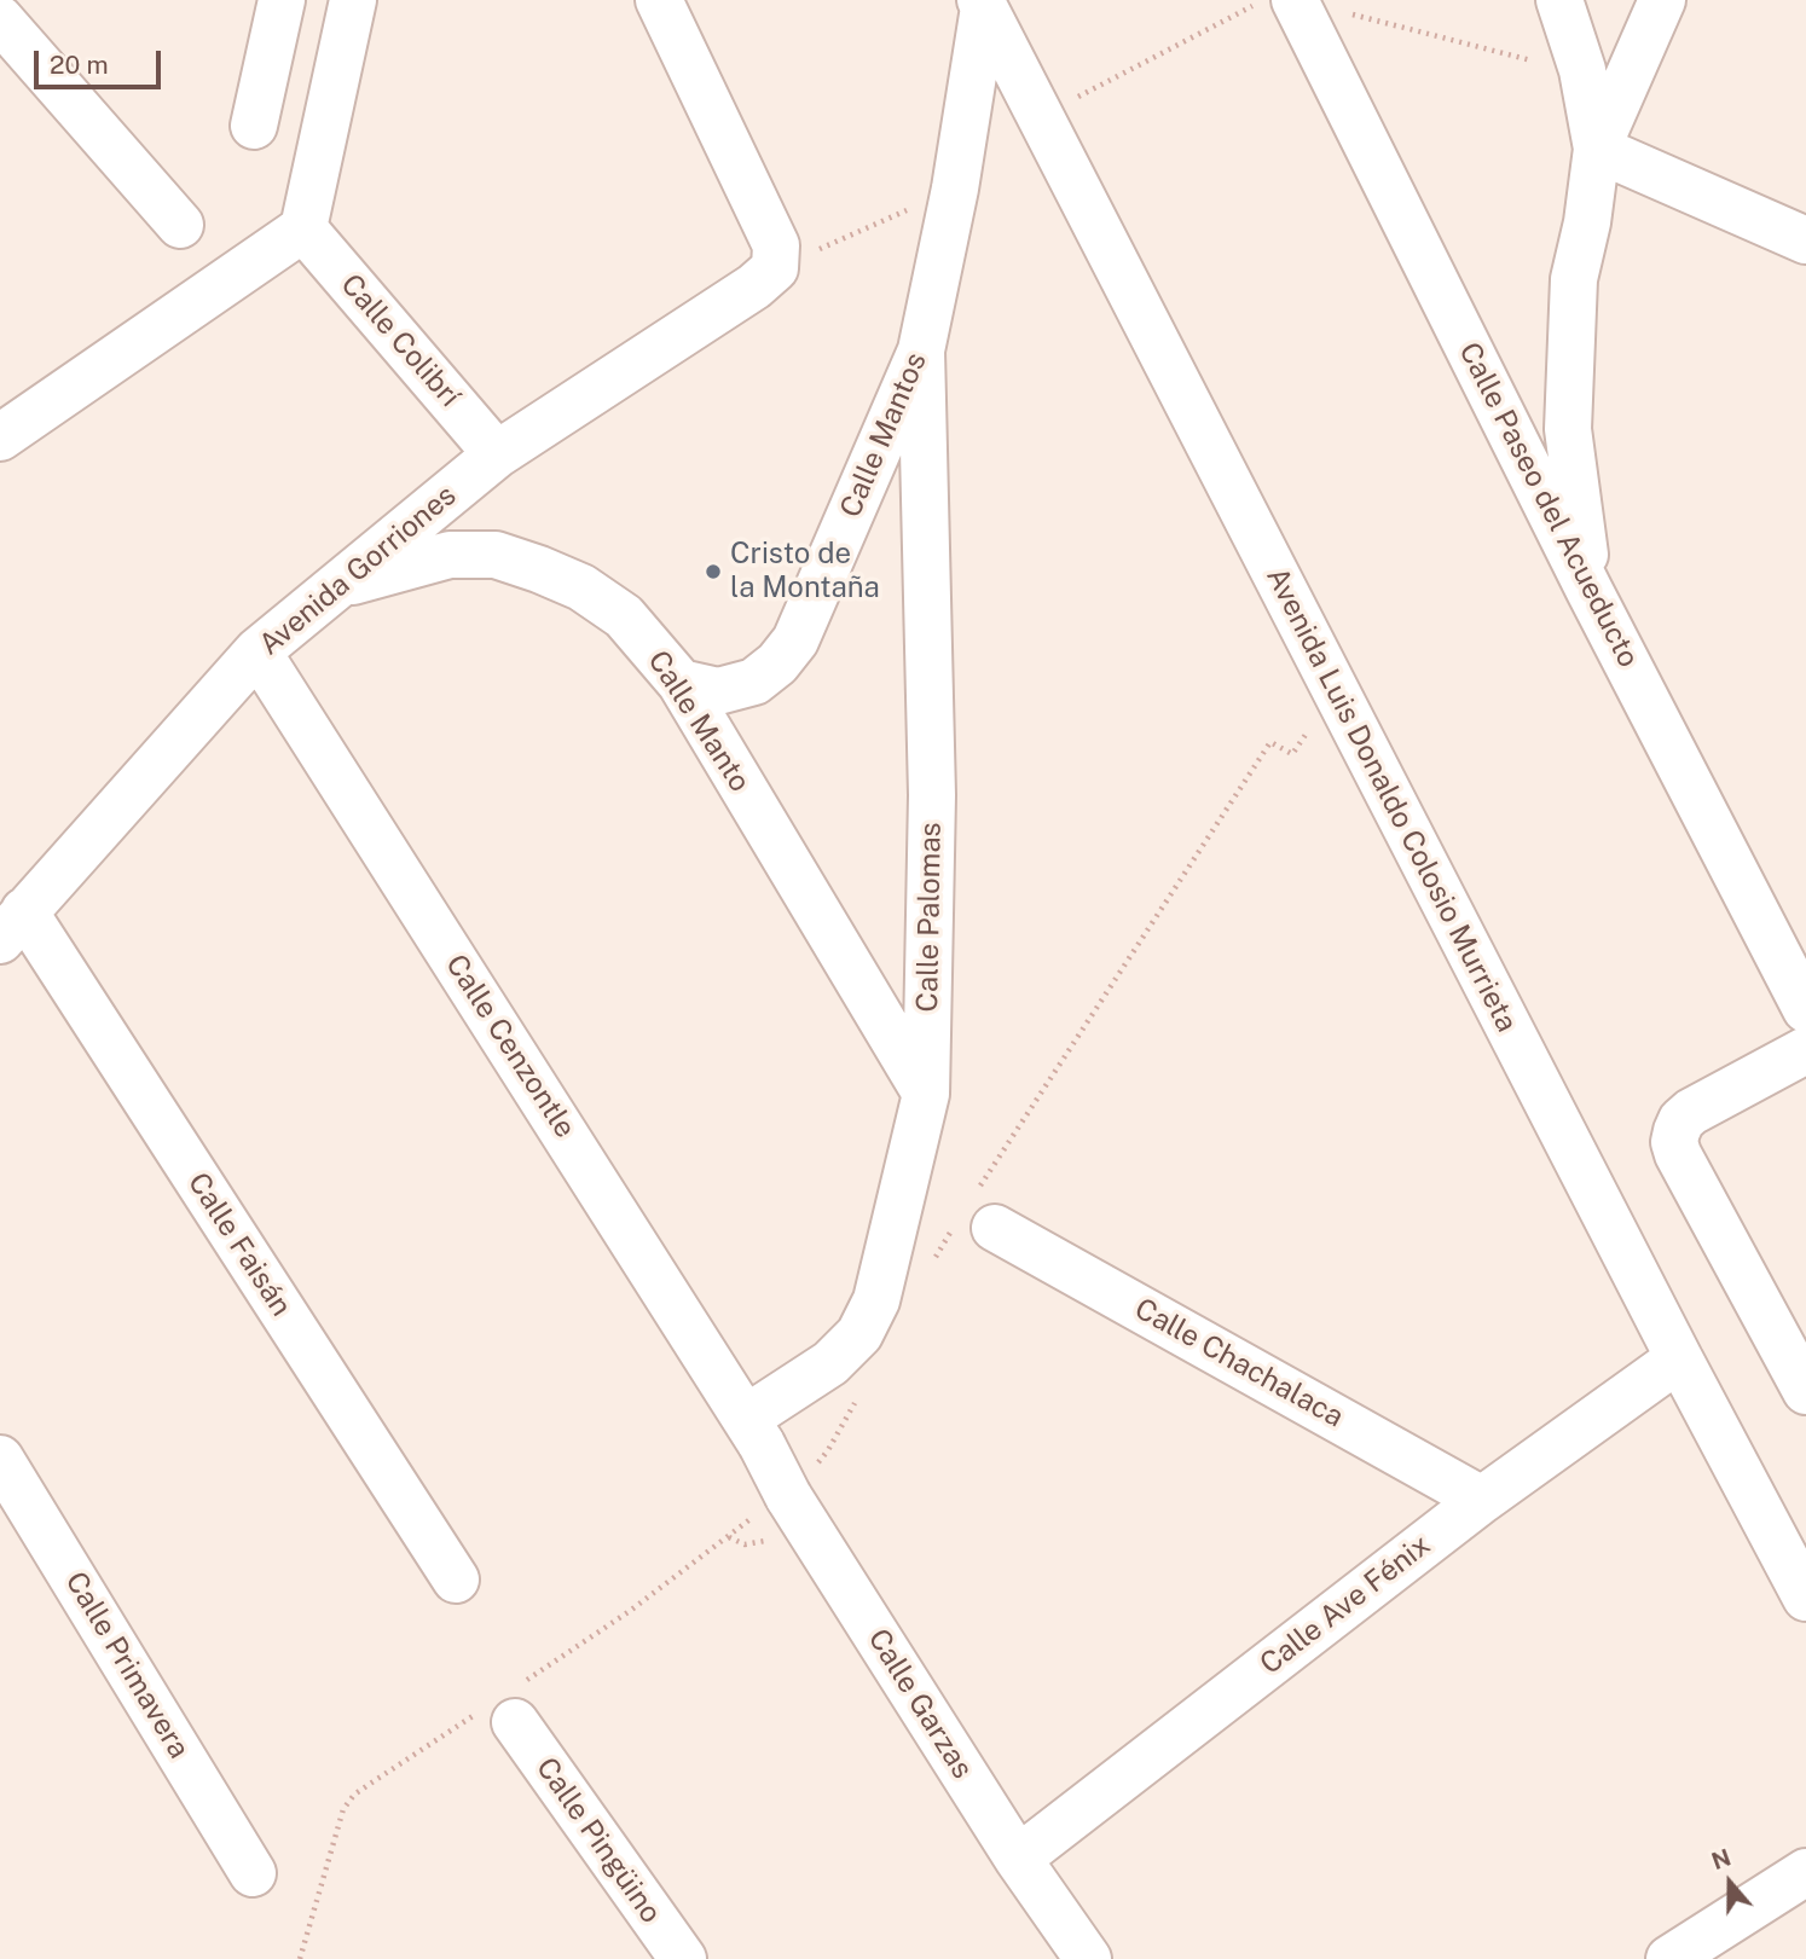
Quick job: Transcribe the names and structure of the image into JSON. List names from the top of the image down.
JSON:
{
  "streets": {
    "street": [
      "Calle Colibrí",
      "Calle Mantos",
      "Calle Paseo del Acueducto",
      "Avenida Gorriones",
      "Calle Manto",
      "Avenida Luis Donaldo Colosio Murrieta",
      "Calle Palomas",
      "Calle Cenzontle",
      "Calle Faisán",
      "Calle Chachalaca",
      "Calle Ave Fénix",
      "Calle Primavera",
      "Calle Garzas",
      "Calle Pingüino"
    ]
  },
  "crossings": [
    ["Calle Colibrí", "Avenida Gorriones"],
    ["Calle Mantos", "Calle Manto"],
    ["Calle Mantos", "Calle Palomas"],
    ["Avenida Gorriones", "Calle Manto"],
    ["Avenida Gorriones", "Calle Cenzontle"],
    ["Avenida Gorriones", "Calle Faisán"],
    ["Calle Manto", "Calle Palomas"],
    ["Avenida Luis Donaldo Colosio Murrieta", "Calle Ave Fénix"],
    ["Calle Palomas", "Calle Cenzontle"],
    ["Calle Palomas", "Calle Garzas"],
    ["Calle Cenzontle", "Calle Garzas"],
    ["Calle Chachalaca", "Calle Ave Fénix"],
    ["Calle Ave Fénix", "Calle Garzas"]
  ],
  "places": ["Cristo de la Montaña"],
  "scale_bar": "20 m",
  "north": "top"
}
